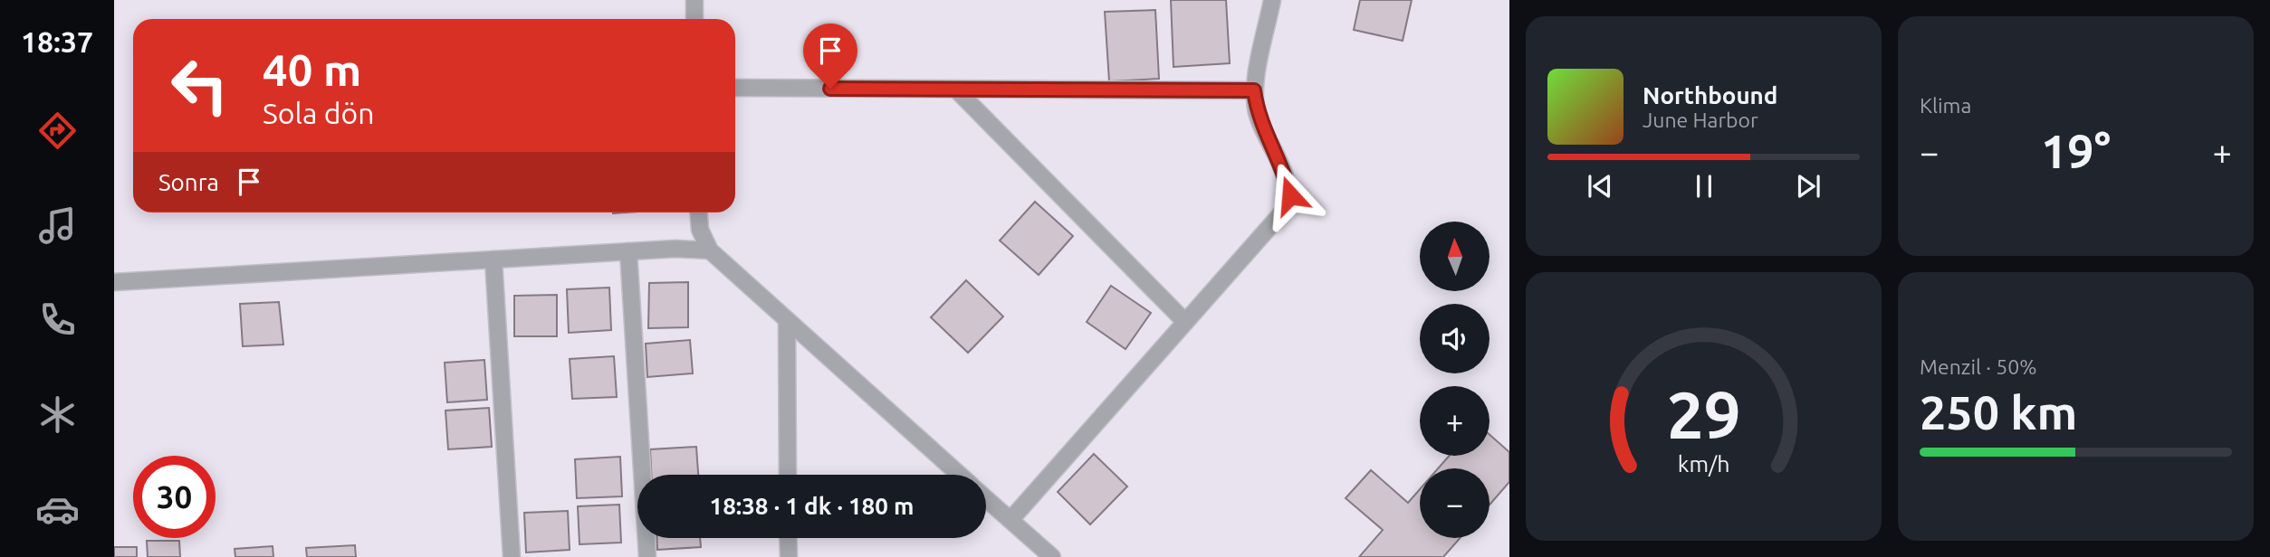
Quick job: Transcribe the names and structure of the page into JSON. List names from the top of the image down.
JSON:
{
  "north": "top",
  "page": {
    "tabs": "18:37",
    "tile": [
      "Klima",
      ["Menzil · 50%", "250 km"]
    ],
    "turn": ["40 m", "Sola dön"],
    "song": ["Northbound", "June Harbor"],
    "heat": ["−", "19°", "+"],
    "then": "Sonra",
    "map_buttons": ["+", "−"],
    "limit": "30",
    "trip": "18:38 · 1 dk · 180 m",
    "gauge": ["29", "km/h"]
  }
}
